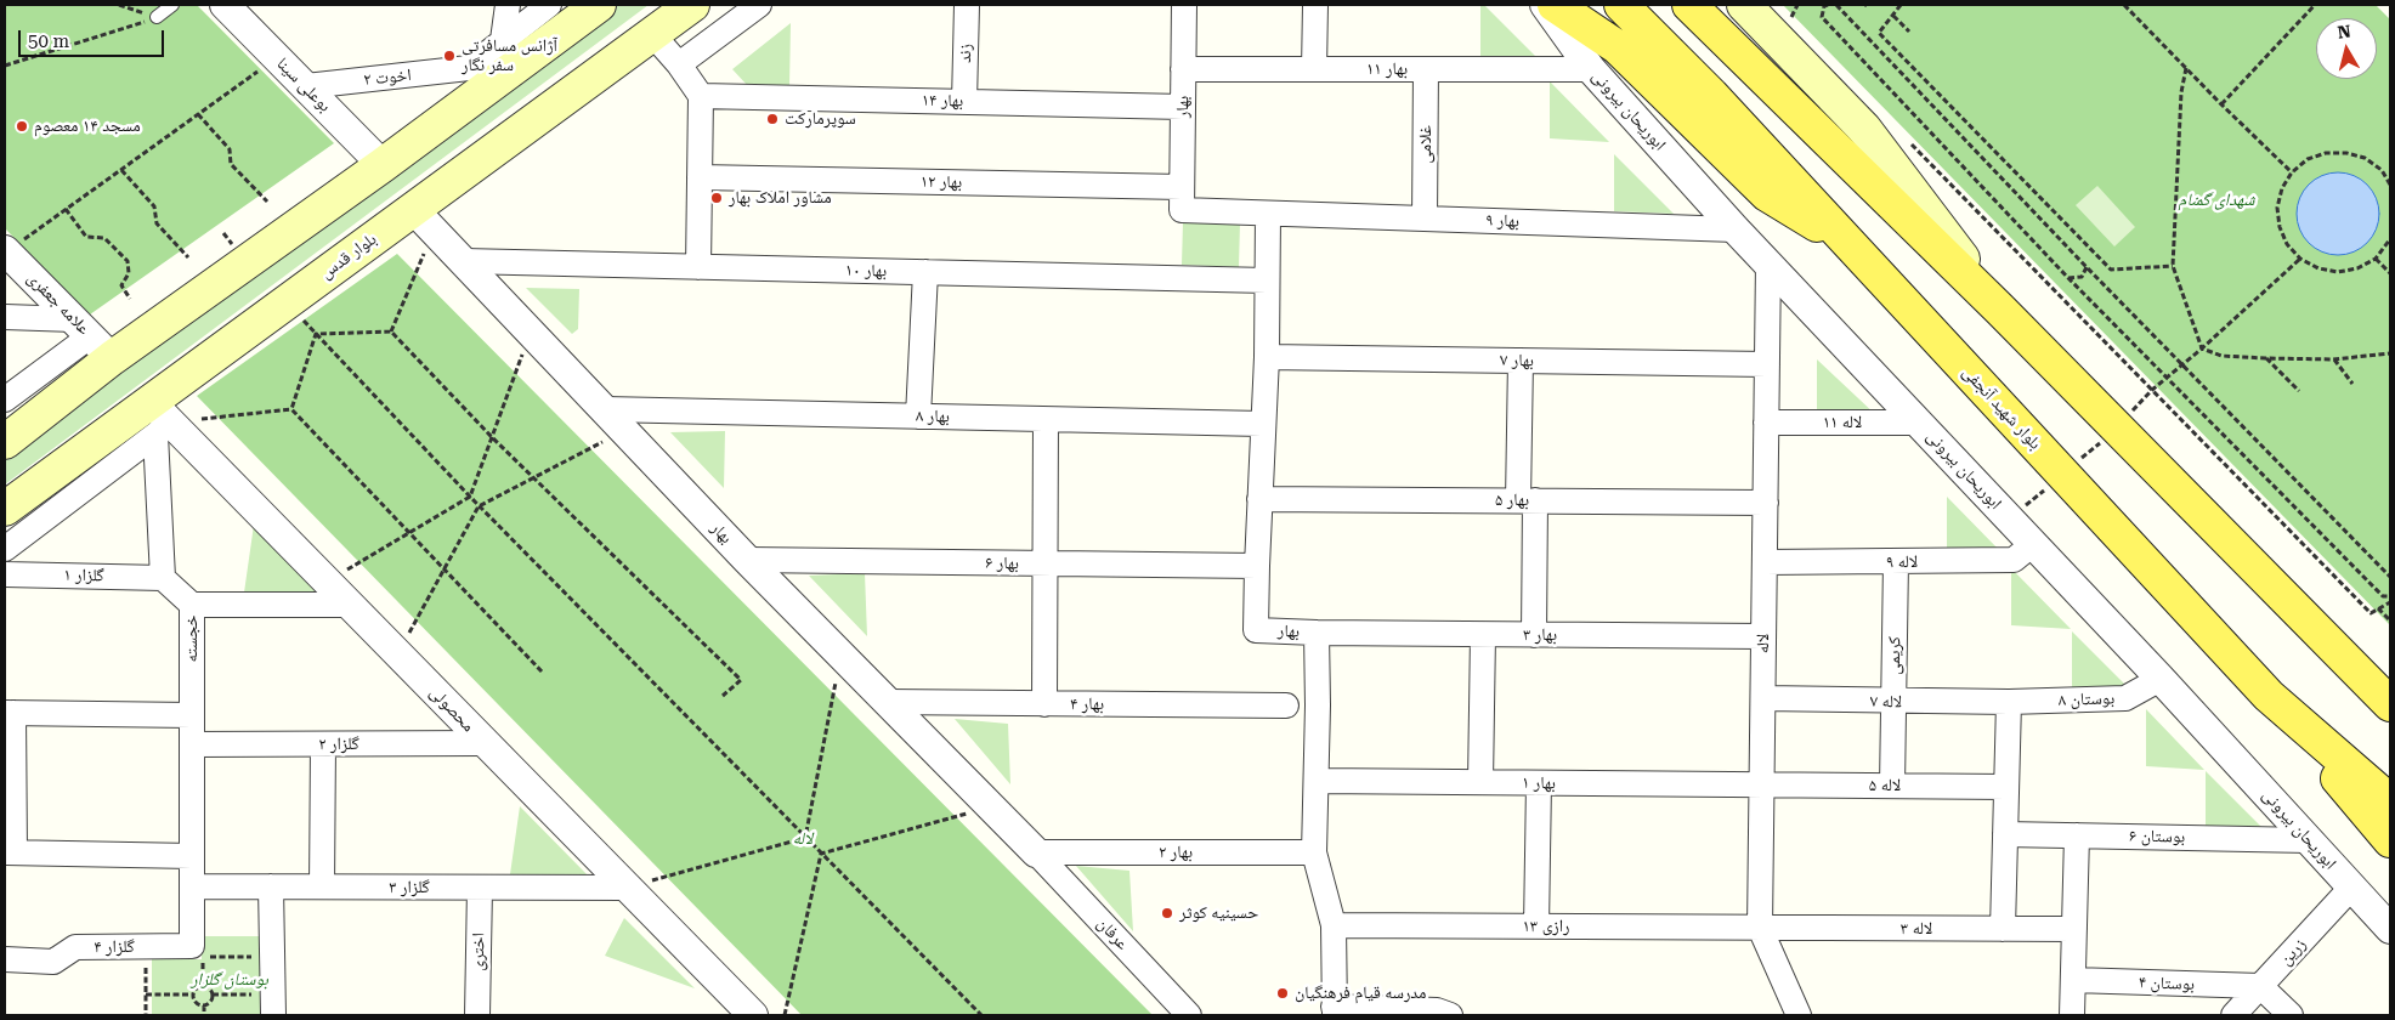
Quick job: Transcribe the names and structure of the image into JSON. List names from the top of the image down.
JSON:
{
  "streets": {
    "main road": ["بلوار قدس", "بلوار شهید آنجفی"],
    "street": [
      "زند",
      "بهار ۱۱",
      "اخوت ۲",
      "بوعلی سینا",
      "بهار ۱۴",
      "بهار",
      "ابوریحان بیرونی",
      "غلامی",
      "بهار ۱۲",
      "بهار ۹",
      "بهار ۱۰",
      "علامه جعفری",
      "بهار ۷",
      "بهار ۸",
      "لاله ۱۱",
      "بهار ۵",
      "لاله ۹",
      "بهار ۶",
      "گلزار ۱",
      "بهار ۳",
      "خجسته",
      "لاله",
      "کریمی",
      "بوستان ۸",
      "لاله ۷",
      "بهار ۴",
      "محصولی",
      "گلزار ۲",
      "بهار ۱",
      "لاله ۵",
      "بوستان ۶",
      "بهار ۲",
      "گلزار ۳",
      "رازی ۱۳",
      "لاله ۳",
      "عرفان",
      "گلزار ۴",
      "اختری",
      "زرین",
      "بوستان ۴"
    ]
  },
  "crossings": [
    ["زند", "بهار ۱۴"],
    ["بهار ۱۱", "بهار"],
    ["بهار ۱۱", "ابوریحان بیرونی"],
    ["بهار ۱۱", "غلامی"],
    ["اخوت ۲", "بوعلی سینا"],
    ["بهار ۱۴", "بهار"],
    ["بهار", "بهار ۱۲"],
    ["بهار", "بهار ۹"],
    ["بهار", "بلوار قدس"],
    ["بهار", "بهار ۱۰"],
    ["بهار", "بهار ۷"],
    ["بهار", "بهار ۸"],
    ["بهار", "بهار ۵"],
    ["بهار", "بهار ۶"],
    ["بهار", "بهار ۳"],
    ["بهار", "بهار ۴"],
    ["بهار", "بهار ۱"],
    ["بهار", "بهار ۲"],
    ["بهار", "رازی ۱۳"],
    ["بهار", "عرفان"],
    ["ابوریحان بیرونی", "بهار ۹"],
    ["ابوریحان بیرونی", "لاله ۱۱"],
    ["ابوریحان بیرونی", "لاله ۹"],
    ["ابوریحان بیرونی", "لاله"],
    ["ابوریحان بیرونی", "بوستان ۸"],
    ["ابوریحان بیرونی", "بوستان ۶"],
    ["ابوریحان بیرونی", "زرین"],
    ["غلامی", "بهار ۹"],
    ["بهار ۱۲", "بهار ۹"],
    ["بلوار قدس", "محصولی"],
    ["بهار ۷", "لاله"],
    ["لاله ۱۱", "لاله"],
    ["بهار ۵", "لاله"],
    ["لاله ۹", "لاله"],
    ["لاله ۹", "کریمی"],
    ["گلزار ۱", "خجسته"],
    ["بهار ۳", "لاله"],
    ["خجسته", "گلزار ۲"],
    ["خجسته", "گلزار ۳"],
    ["خجسته", "گلزار ۴"],
    ["لاله", "لاله ۷"],
    ["لاله", "بهار ۱"],
    ["لاله", "لاله ۵"],
    ["لاله", "رازی ۱۳"],
    ["لاله", "لاله ۳"],
    ["کریمی", "لاله ۷"],
    ["کریمی", "لاله ۵"],
    ["بوستان ۸", "لاله ۷"],
    ["محصولی", "گلزار ۲"],
    ["محصولی", "گلزار ۳"],
    ["بهار ۱", "لاله ۵"],
    ["بهار ۲", "عرفان"],
    ["گلزار ۳", "اختری"],
    ["رازی ۱۳", "لاله ۳"],
    ["زرین", "بوستان ۴"]
  ],
  "parks": ["شهدای گمنام", "لاله", "بوستان گلزار"],
  "places": [
    "آژانس مسافرتی سفر نگار",
    "سوپرمارکت",
    "مسجد ۱۴ معصوم",
    "مشاور املاک بهار",
    "حسینیه کوثر",
    "مدرسه قیام فرهنگیان"
  ],
  "scale_bar": "50 m",
  "north": "top"
}
